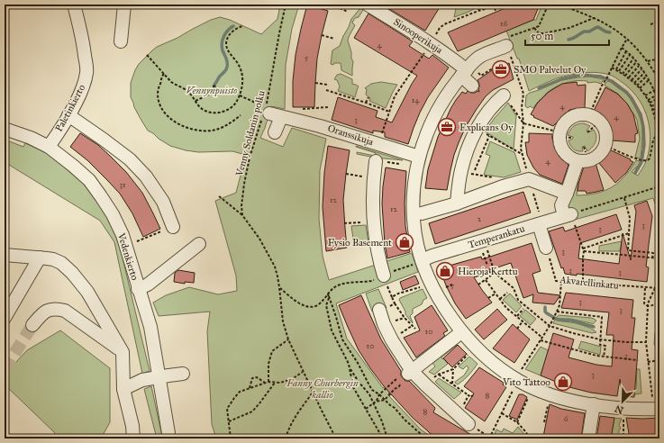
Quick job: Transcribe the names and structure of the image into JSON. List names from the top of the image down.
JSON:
{
  "streets": {
    "street": [
      "Sinooperikuja",
      "Paletinkierto",
      "Oranssikuja",
      "Temperankatu",
      "Vedenkierto"
    ],
    "path": ["Venny Soldanin polku", "Akvarellinkatu"]
  },
  "crossings": [
    ["Paletinkierto", "Vedenkierto"],
    ["Venny Soldanin polku", "Oranssikuja"]
  ],
  "parks": ["Vennynpuisto", "Fanny Churbergin kallio"],
  "places": {
    "office": ["SMO Palvelut Oy", "Explicans Oy"],
    "shop": ["Fysio Basement", "Hieroja Kerttu", "Vito Tattoo"]
  },
  "house_numbers": [
    "16",
    "4",
    "5",
    "14",
    "4",
    "4",
    "3",
    "4",
    "31",
    "12",
    "12",
    "2",
    "3",
    "3",
    "3",
    "3",
    "3",
    "5",
    "3",
    "3",
    "10",
    "10",
    "3",
    "3",
    "8",
    "8",
    "6"
  ],
  "scale_bar": "50 m",
  "north": "bottom left"
}
